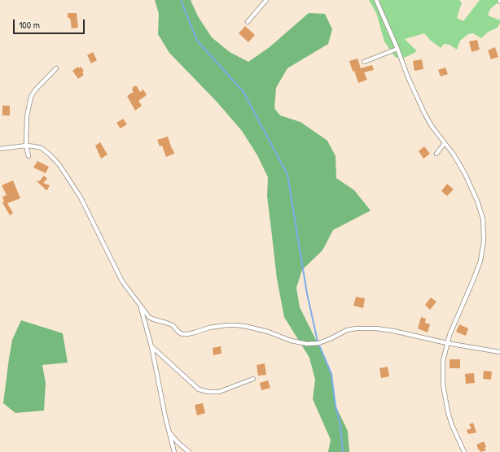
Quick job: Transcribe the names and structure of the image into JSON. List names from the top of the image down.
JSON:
{
  "scale_bar": "100 m"
}
